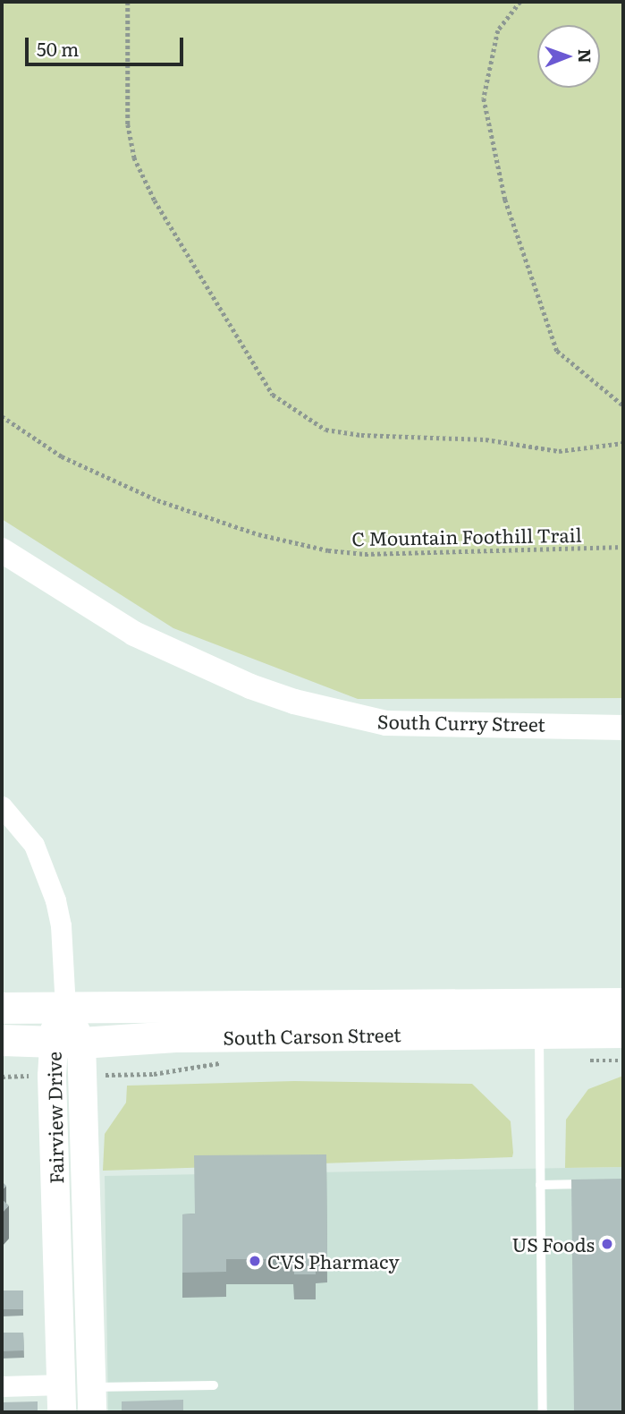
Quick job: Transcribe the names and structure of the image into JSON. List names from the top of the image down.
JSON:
{
  "streets": {
    "main road": ["South Carson Street", "Fairview Drive"],
    "street": ["South Curry Street"],
    "path": ["C Mountain Foothill Trail"]
  },
  "crossings": [
    ["South Carson Street", "Fairview Drive"]
  ],
  "places": ["US Foods", "CVS Pharmacy"],
  "scale_bar": "50 m",
  "north": "right"
}
